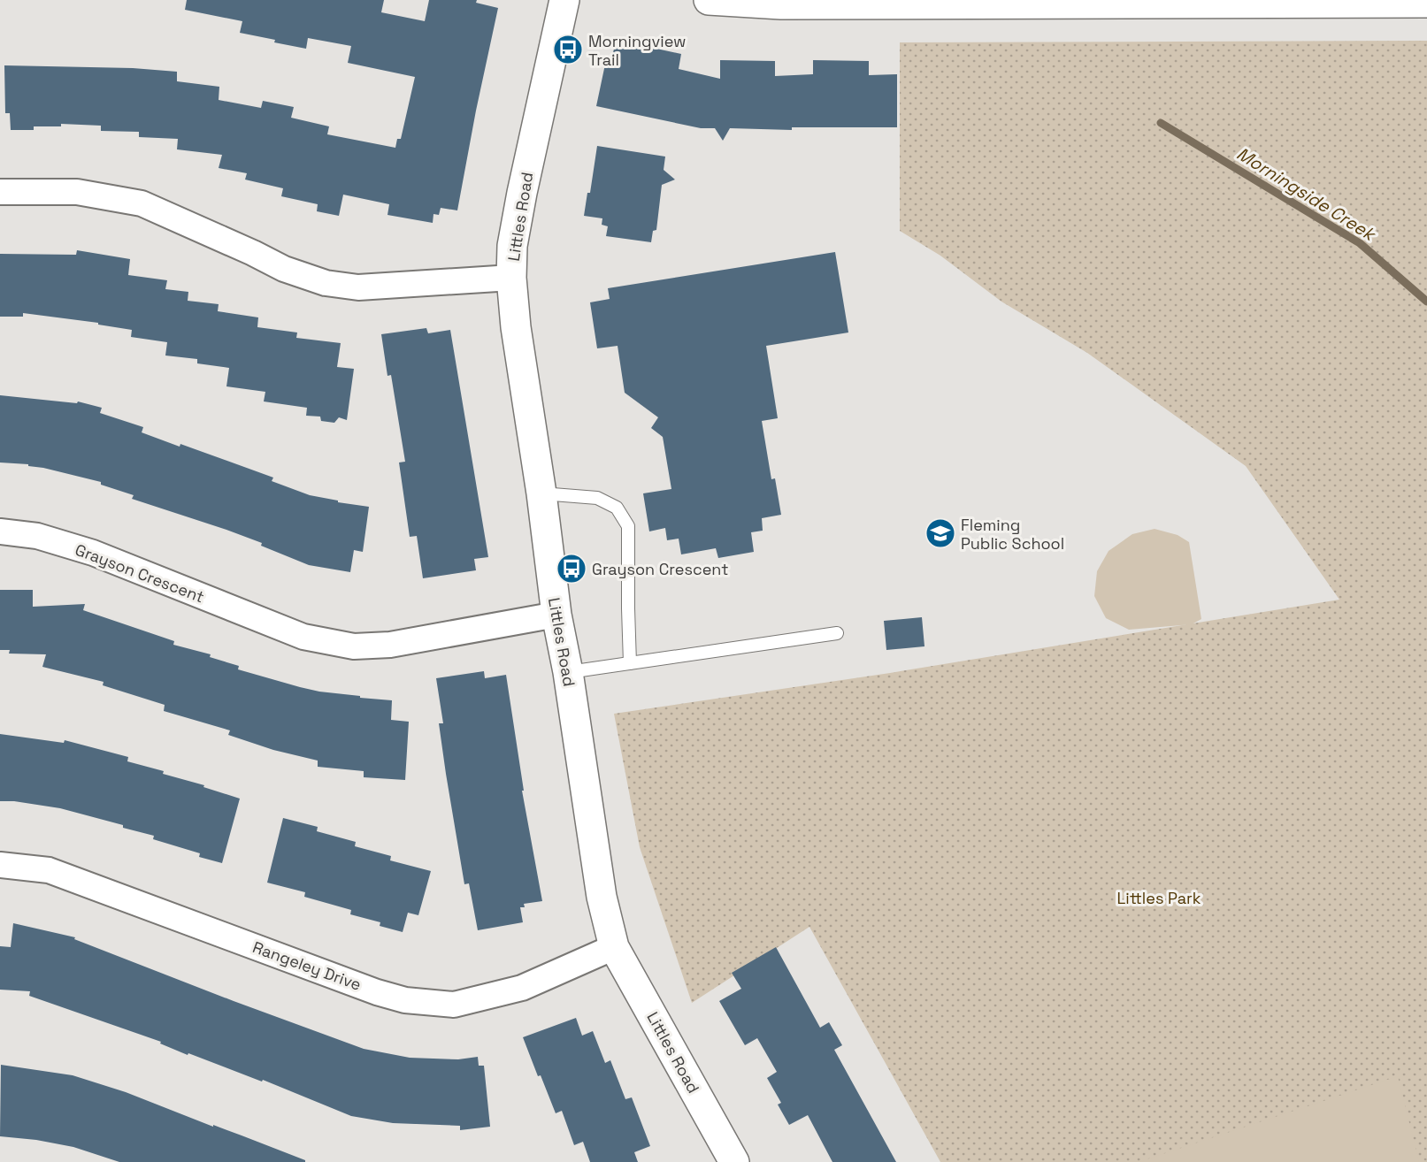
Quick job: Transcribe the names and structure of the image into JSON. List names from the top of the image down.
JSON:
{
  "streets": {
    "street": ["Littles Road", "Grayson Crescent", "Rangeley Drive"]
  },
  "crossings": [
    ["Littles Road", "Grayson Crescent"],
    ["Littles Road", "Rangeley Drive"]
  ],
  "water": ["Morningside Creek"],
  "parks": ["Littles Park"],
  "places": {
    "bus stop": ["Morningview Trail", "Grayson Crescent"],
    "school or university": ["Fleming Public School"]
  }
}
